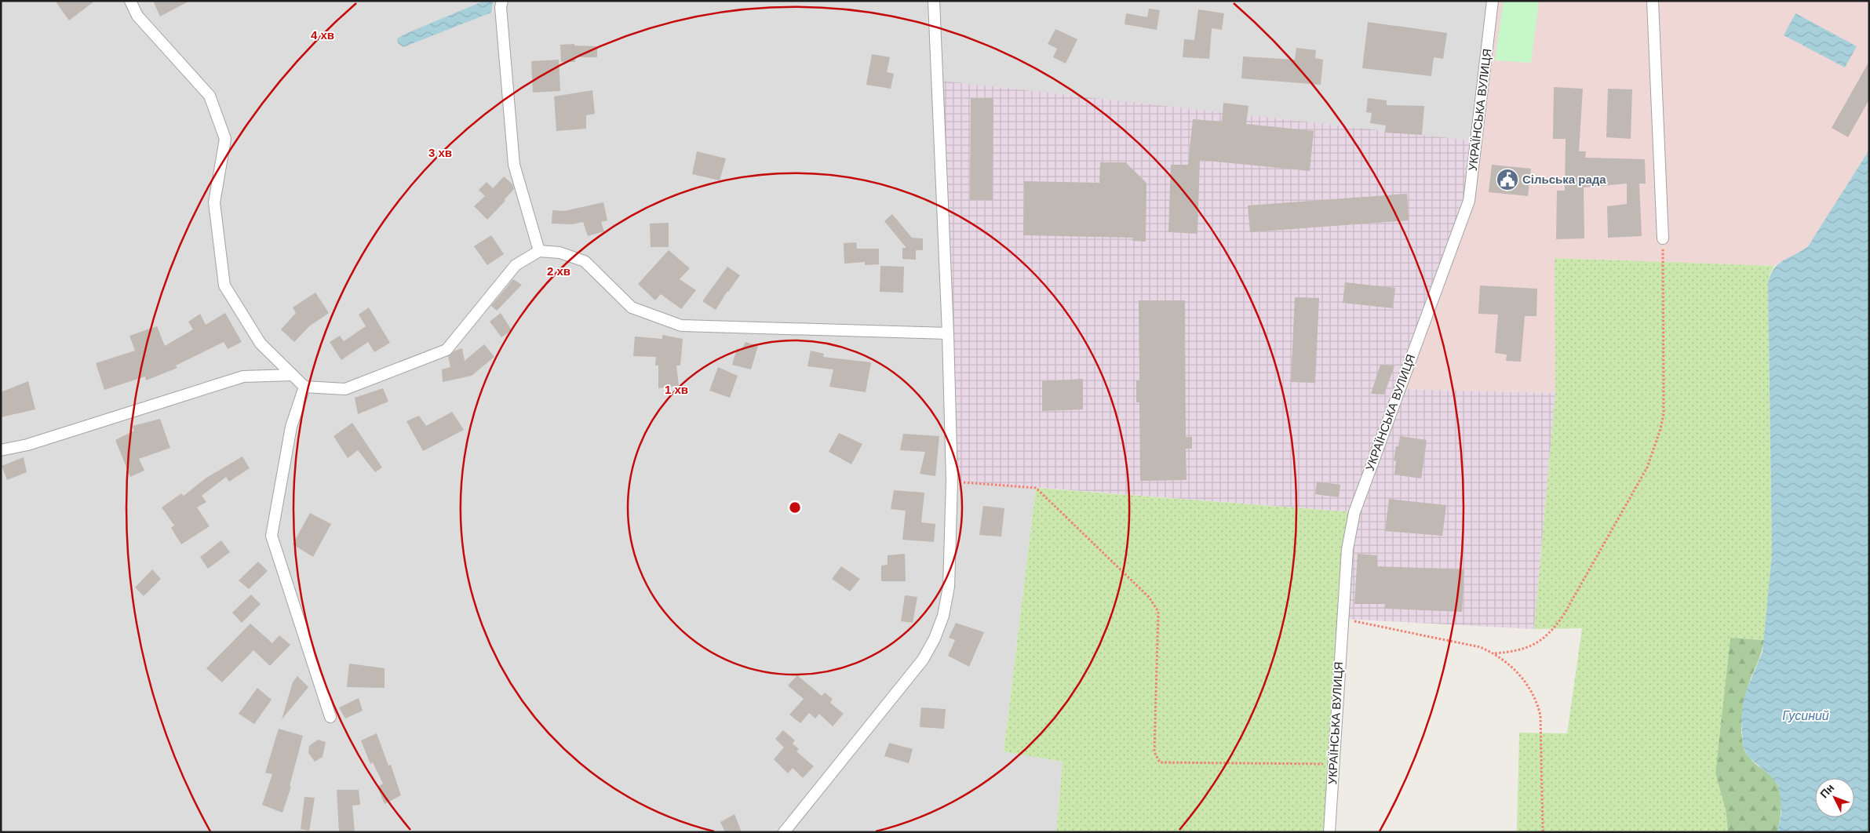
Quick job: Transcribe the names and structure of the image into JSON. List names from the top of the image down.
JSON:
{
  "streets": {
    "street": ["УКРАЇНСЬКА ВУЛИЦЯ"]
  },
  "water": ["Гусиний"],
  "places": {
    "public building": ["Сільська рада"]
  },
  "north": "top left",
  "rings": [
    "4 хв",
    "3 хв",
    "2 хв",
    "1 хв"
  ]
}
